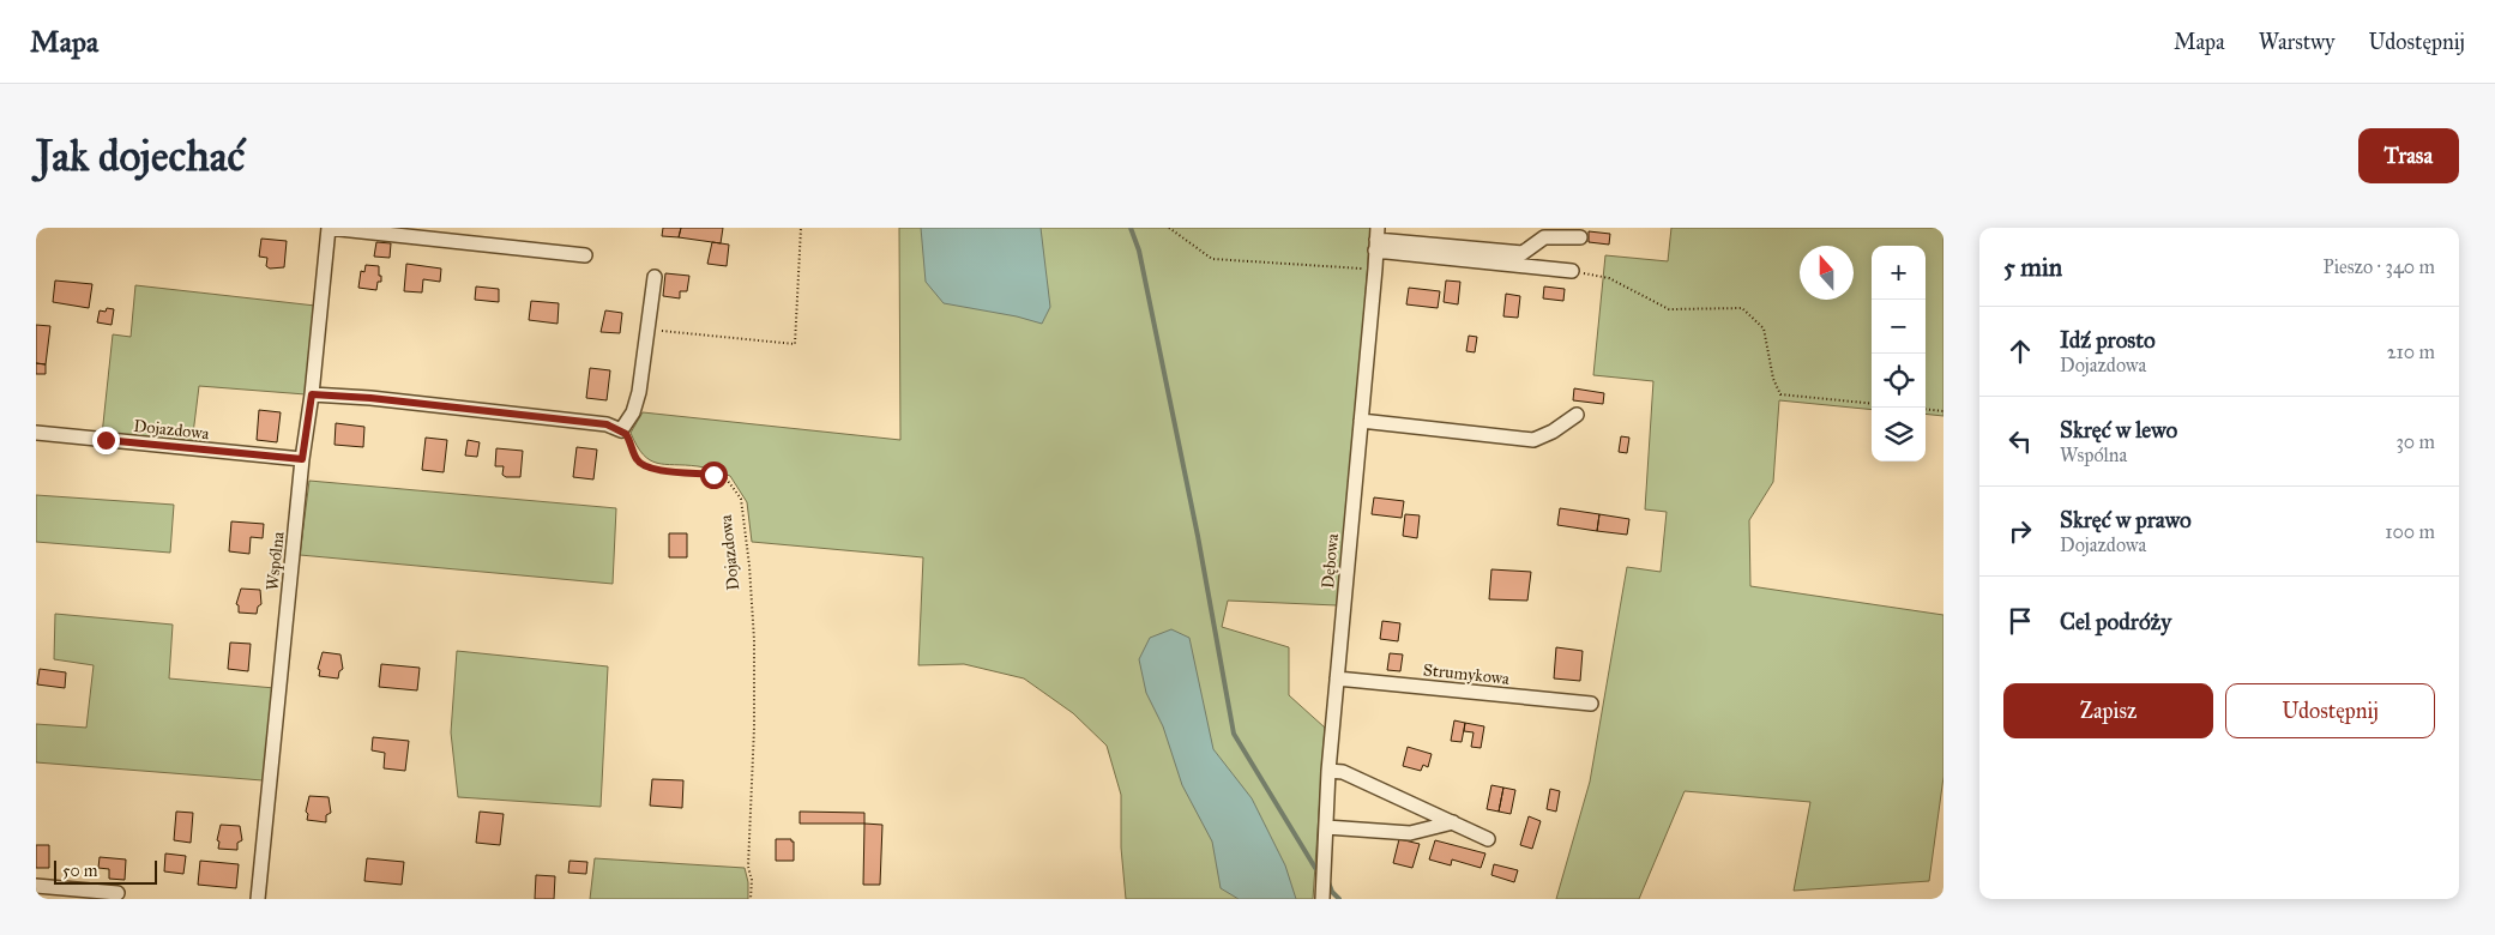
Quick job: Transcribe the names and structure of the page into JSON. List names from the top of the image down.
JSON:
{
  "streets": {
    "street": [
      "Dojazdowa",
      "Wspólna",
      "Dębowa",
      "Strumykowa"
    ]
  },
  "crossings": [
    ["Dojazdowa", "Wspólna"],
    ["Dębowa", "Strumykowa"]
  ],
  "scale_bar": "50 m",
  "north": "top",
  "page": {
    "header": "Mapa",
    "nav": ["Mapa", "Warstwy", "Udostępnij"],
    "buttons": [
      "Trasa",
      ["Zapisz", "Udostępnij"]
    ],
    "title": "Jak dojechać",
    "heading": ["5 min", "Pieszo · 340 m"],
    "map_buttons": ["+", "−"],
    "list": [
      ["Idź prosto", "Dojazdowa", "210 m"],
      ["Skręć w lewo", "Wspólna", "30 m"],
      ["Skręć w prawo", "Dojazdowa", "100 m"],
      "Cel podróży"
    ],
    "scale": "50 m"
  }
}
